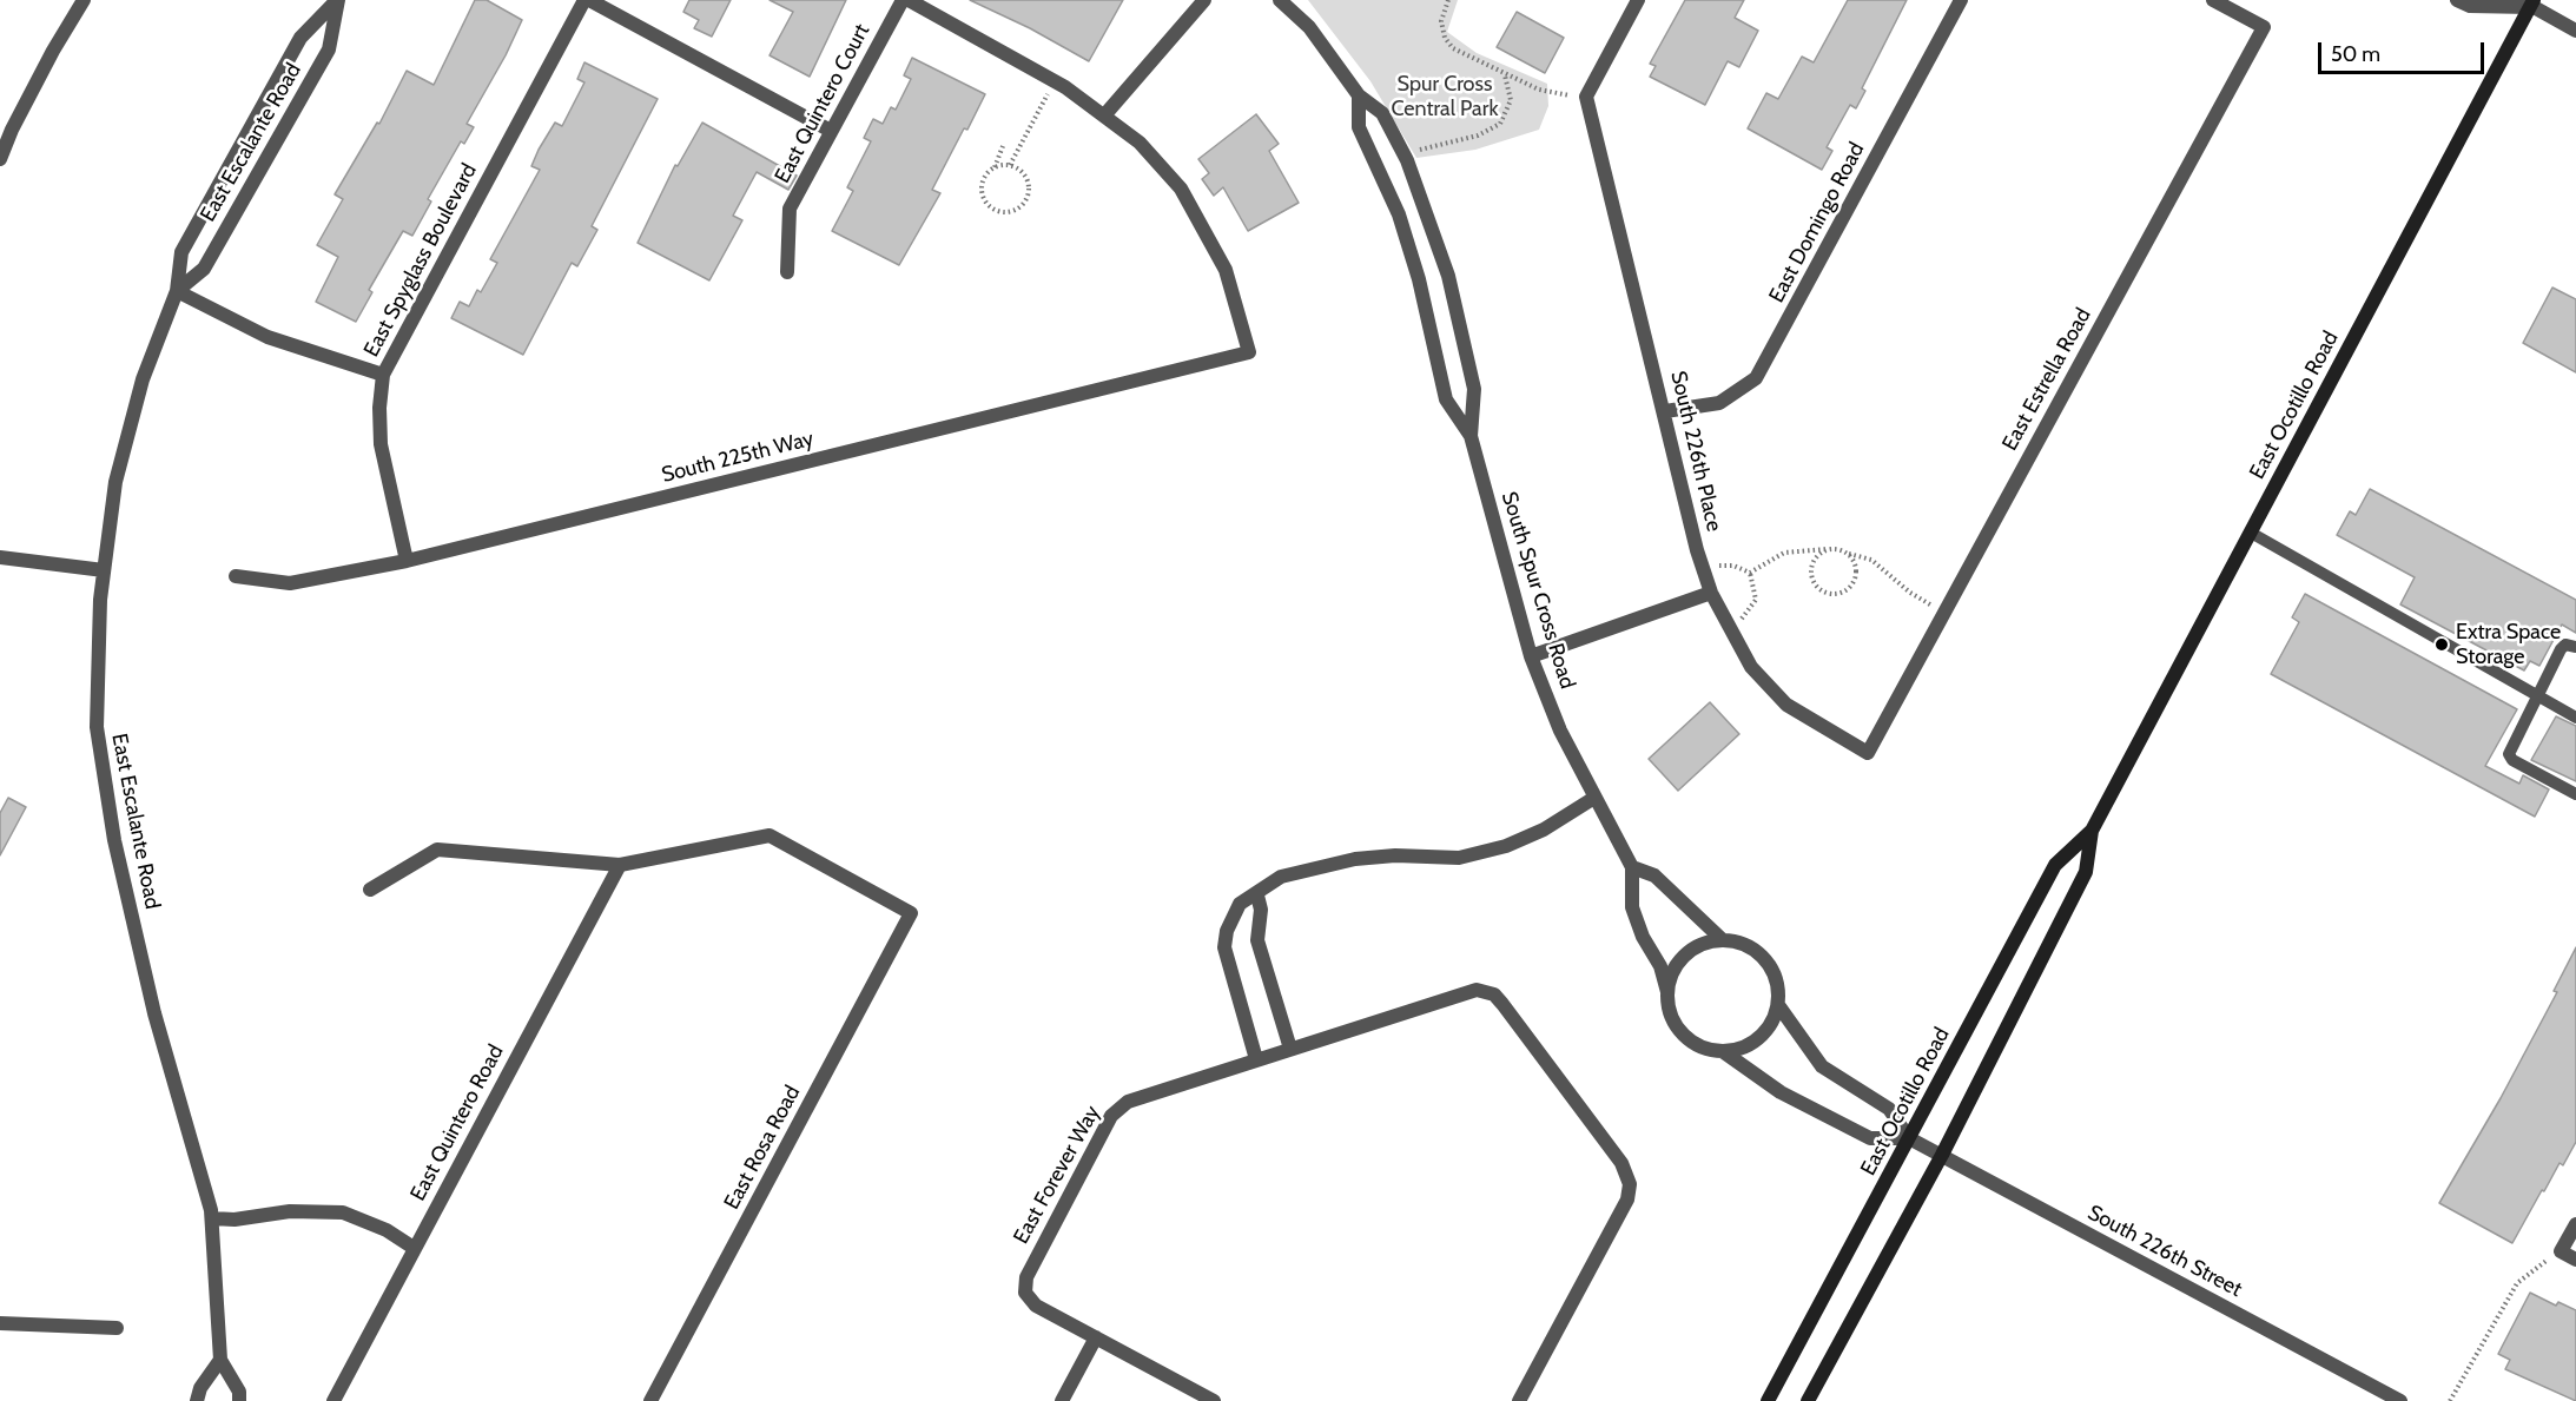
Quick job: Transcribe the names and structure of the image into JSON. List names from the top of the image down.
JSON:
{
  "streets": {
    "main road": ["East Ocotillo Road"],
    "street": [
      "East Quintero Court",
      "East Escalante Road",
      "East Domingo Road",
      "East Spyglass Boulevard",
      "East Estrella Road",
      "South 226th Place",
      "South 225th Way",
      "South Spur Cross Road",
      "East Quintero Road",
      "East Rosa Road",
      "East Forever Way",
      "South 226th Street"
    ]
  },
  "crossings": [
    ["East Domingo Road", "South 226th Place"],
    ["East Spyglass Boulevard", "South 225th Way"],
    ["East Estrella Road", "South 226th Place"],
    ["East Ocotillo Road", "South Spur Cross Road"],
    ["East Ocotillo Road", "South 226th Street"],
    ["South Spur Cross Road", "South 226th Street"],
    ["East Quintero Road", "East Rosa Road"]
  ],
  "parks": ["Spur Cross Central Park"],
  "places": ["Extra Space Storage"],
  "scale_bar": "50 m"
}
